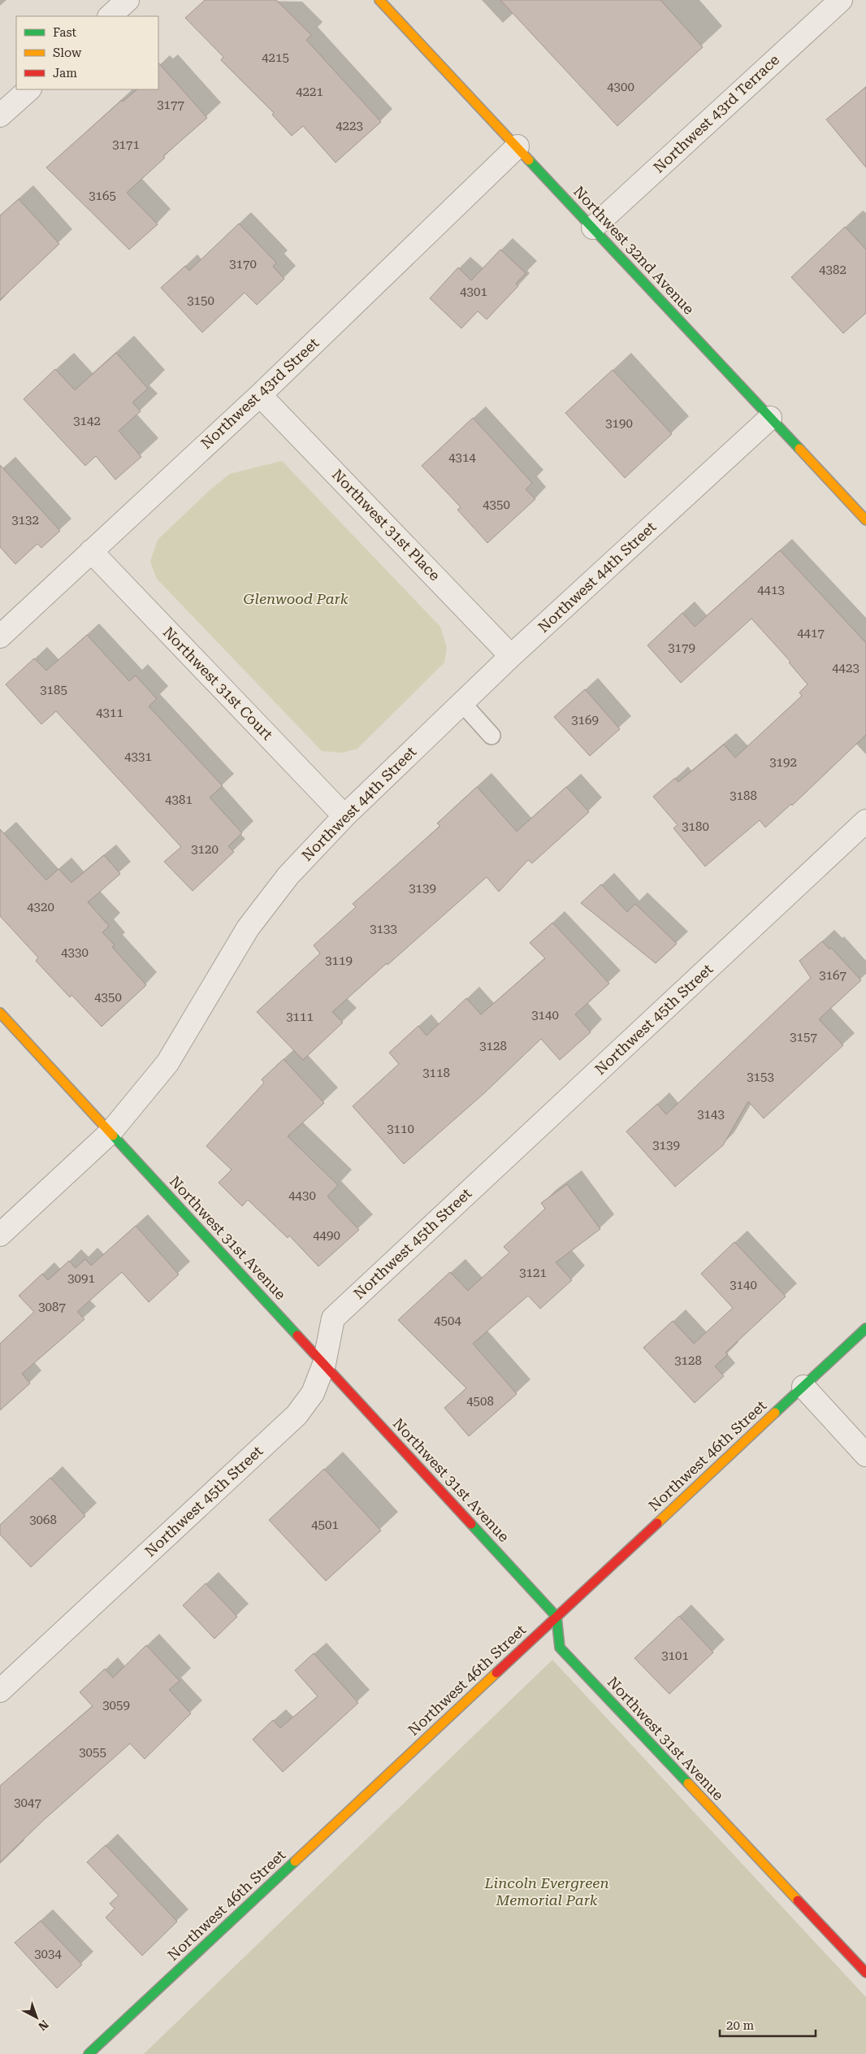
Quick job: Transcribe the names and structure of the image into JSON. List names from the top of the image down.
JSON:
{
  "streets": {
    "street": [
      "Northwest 43rd Terrace",
      "Northwest 32nd Avenue",
      "Northwest 43rd Street",
      "Northwest 31st Place",
      "Northwest 44th Street",
      "Northwest 31st Court",
      "Northwest 45th Street",
      "Northwest 31st Avenue",
      "Northwest 46th Street"
    ]
  },
  "crossings": [
    ["Northwest 43rd Terrace", "Northwest 32nd Avenue"],
    ["Northwest 32nd Avenue", "Northwest 43rd Street"],
    ["Northwest 32nd Avenue", "Northwest 44th Street"],
    ["Northwest 43rd Street", "Northwest 31st Place"],
    ["Northwest 43rd Street", "Northwest 31st Court"],
    ["Northwest 31st Place", "Northwest 44th Street"],
    ["Northwest 44th Street", "Northwest 31st Court"],
    ["Northwest 44th Street", "Northwest 31st Avenue"],
    ["Northwest 45th Street", "Northwest 31st Avenue"],
    ["Northwest 31st Avenue", "Northwest 46th Street"]
  ],
  "parks": ["Glenwood Park", "Lincoln Evergreen Memorial Park"],
  "house_numbers": [
    "4215",
    "4300",
    "4221",
    "3177",
    "4223",
    "3171",
    "3165",
    "3170",
    "4382",
    "4301",
    "3150",
    "3142",
    "3190",
    "4314",
    "4350",
    "3132",
    "4413",
    "4417",
    "3179",
    "4423",
    "3185",
    "4311",
    "3169",
    "4331",
    "3192",
    "3188",
    "4381",
    "3180",
    "3120",
    "3139",
    "4320",
    "3133",
    "4330",
    "3119",
    "3167",
    "4350",
    "3140",
    "3111",
    "3157",
    "3128",
    "3118",
    "3153",
    "3143",
    "3110",
    "3139",
    "4430",
    "4490",
    "3121",
    "3091",
    "3140",
    "3087",
    "4504",
    "3128",
    "4508",
    "3068",
    "4501",
    "3101",
    "3059",
    "3055",
    "3047",
    "3034"
  ],
  "legend": ["Fast", "Slow", "Jam"],
  "scale_bar": "20 m",
  "north": "bottom right"
}
